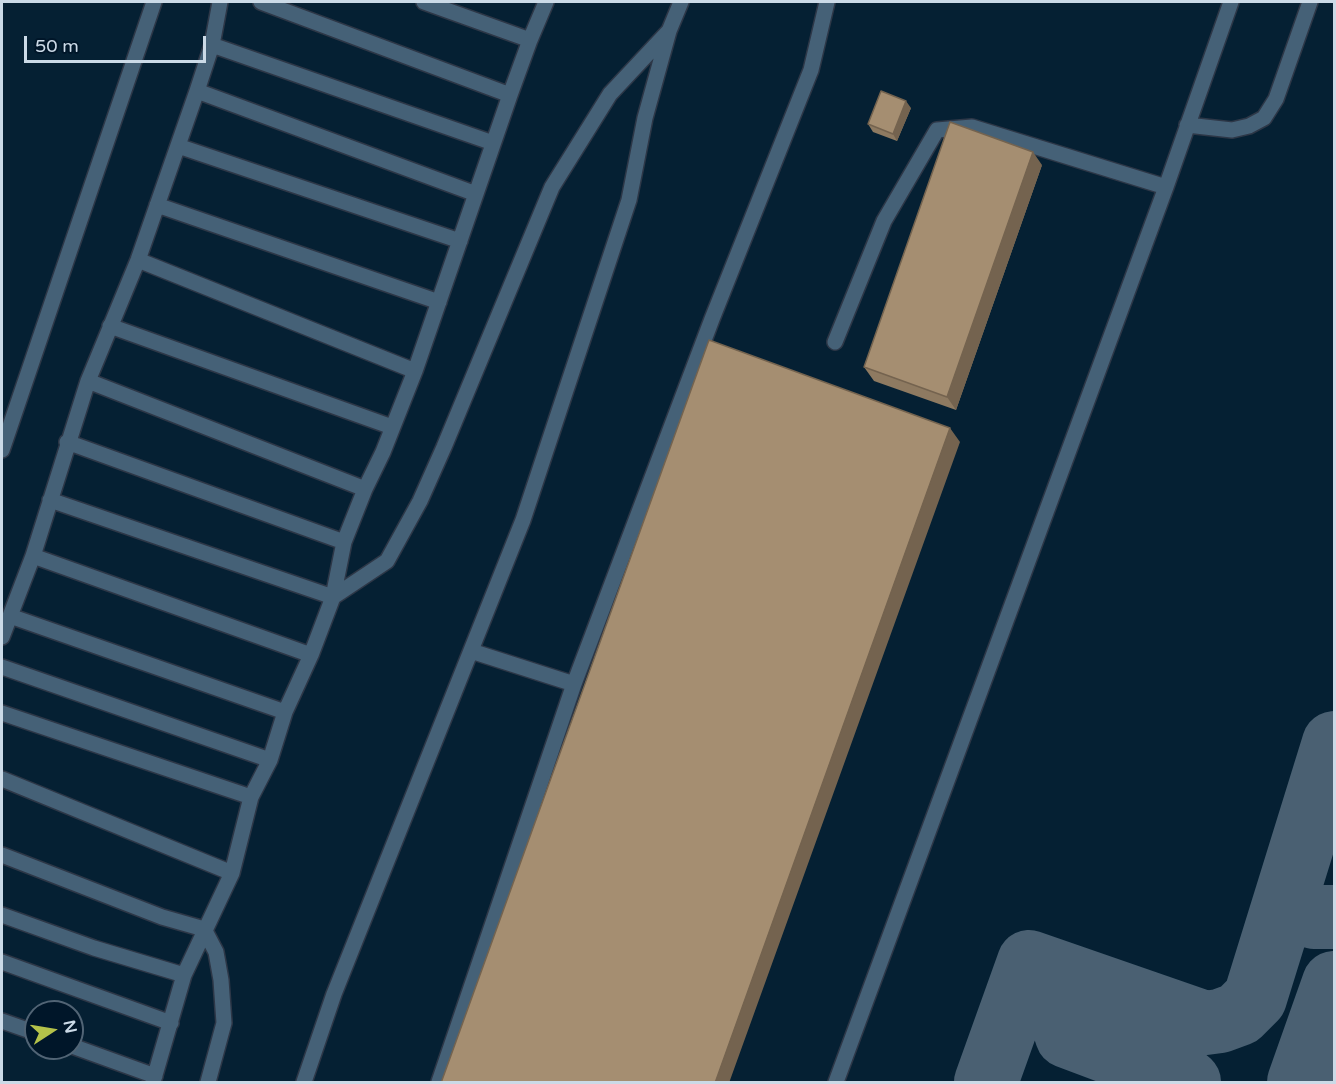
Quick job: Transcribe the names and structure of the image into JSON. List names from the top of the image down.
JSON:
{
  "scale_bar": "50 m",
  "north": "right"
}
